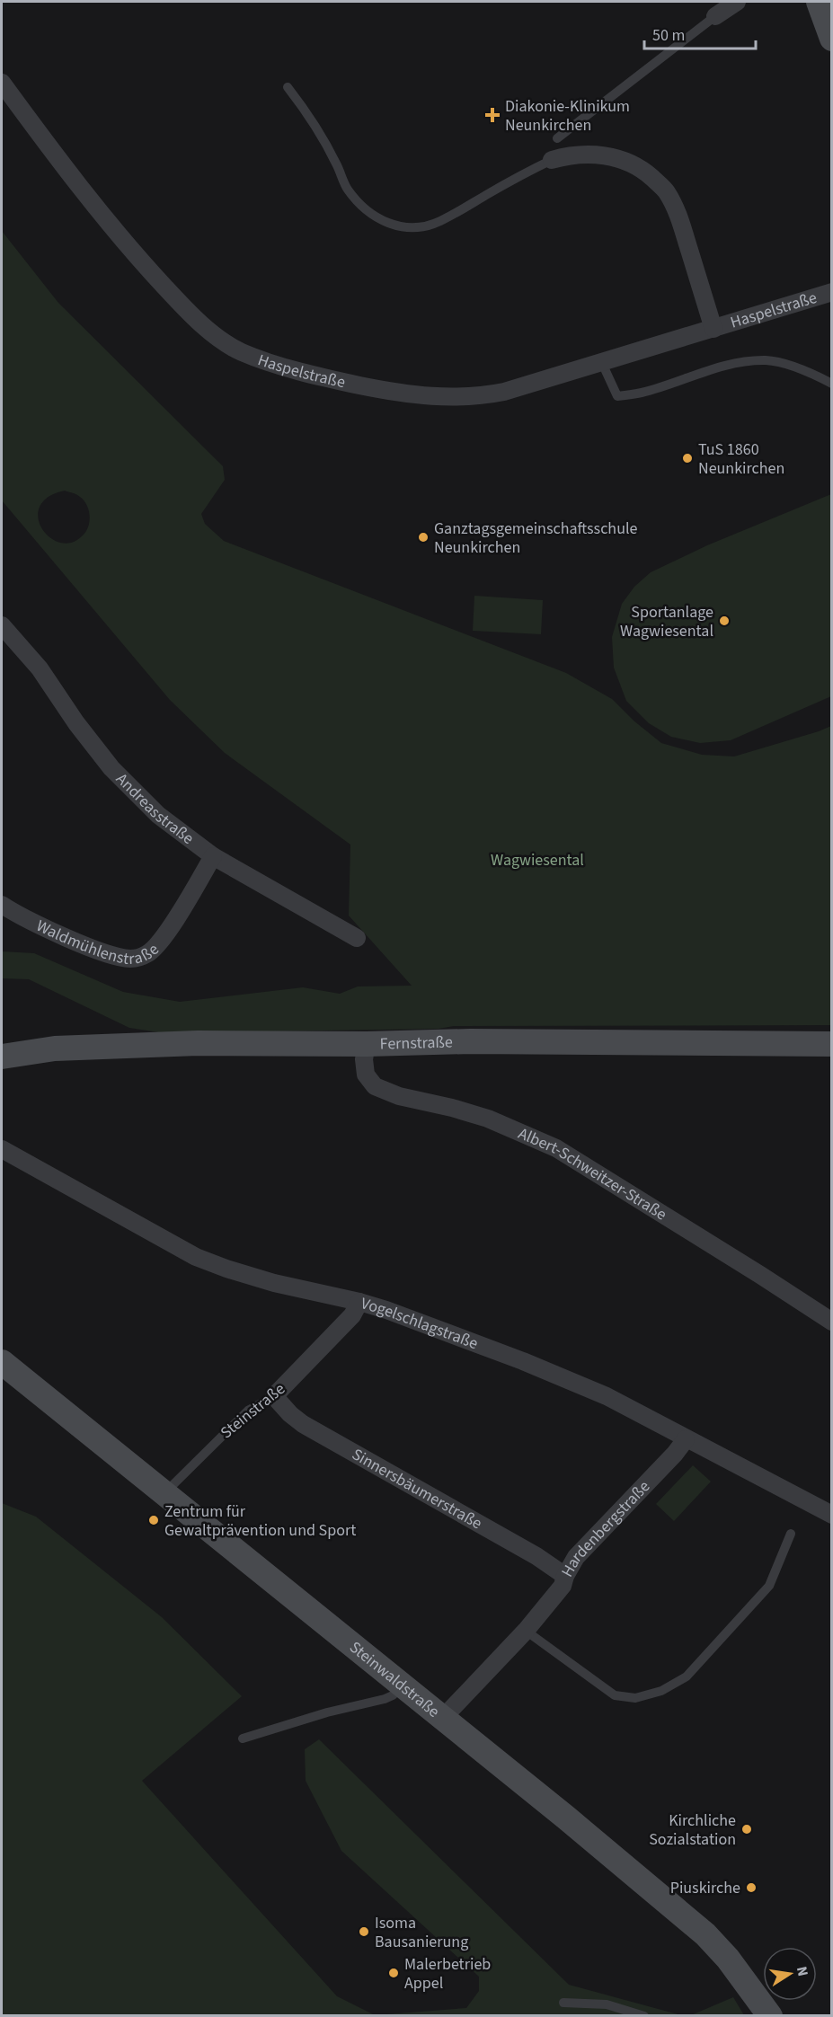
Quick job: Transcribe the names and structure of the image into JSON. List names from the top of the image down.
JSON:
{
  "streets": {
    "street": [
      "Haspelstraße",
      "Andreasstraße",
      "Waldmühlenstraße",
      "Fernstraße",
      "Albert-Schweitzer-Straße",
      "Vogelschlagstraße",
      "Steinstraße",
      "Sinnersbäumerstraße",
      "Hardenbergstraße",
      "Steinwaldstraße"
    ]
  },
  "crossings": [
    ["Andreasstraße", "Waldmühlenstraße"],
    ["Fernstraße", "Albert-Schweitzer-Straße"],
    ["Vogelschlagstraße", "Steinstraße"],
    ["Vogelschlagstraße", "Hardenbergstraße"],
    ["Steinstraße", "Sinnersbäumerstraße"],
    ["Steinstraße", "Steinwaldstraße"],
    ["Sinnersbäumerstraße", "Hardenbergstraße"],
    ["Hardenbergstraße", "Steinwaldstraße"]
  ],
  "parks": ["Wagwiesental"],
  "places": {
    "health": ["Diakonie-Klinikum Neunkirchen"],
    "other": [
      "TuS 1860 Neunkirchen",
      "Ganztagsgemeinschaftsschule Neunkirchen",
      "Sportanlage Wagwiesental",
      "Zentrum für Gewaltprävention und Sport",
      "Kirchliche Sozialstation",
      "Piuskirche",
      "Isoma Bausanierung",
      "Malerbetrieb Appel"
    ]
  },
  "scale_bar": "50 m",
  "north": "right"
}
